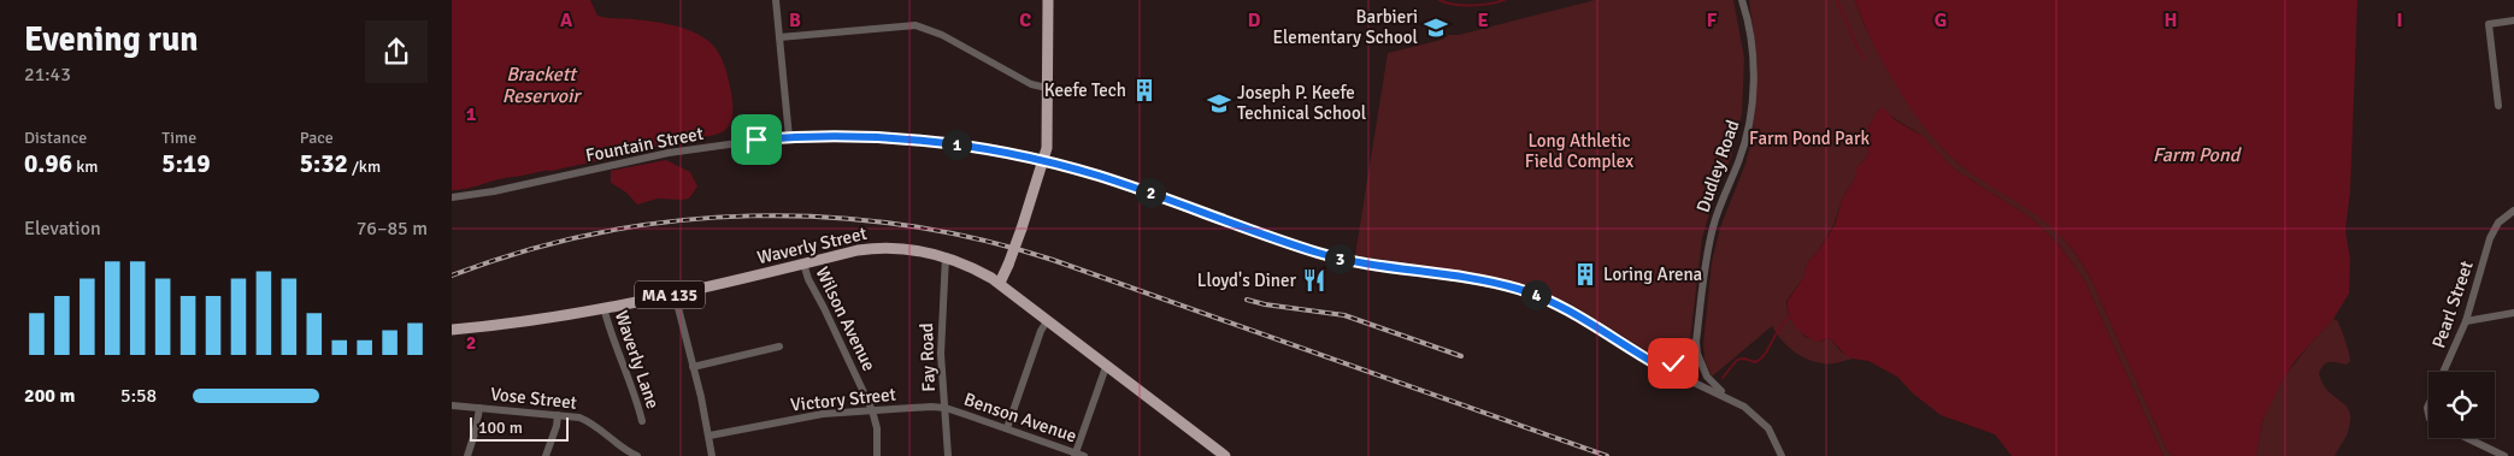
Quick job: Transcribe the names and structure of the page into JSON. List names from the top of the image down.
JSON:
{
  "streets": {
    "main road": ["Waverly Street", "MA 135"],
    "street": [
      "Fountain Street",
      "Dudley Road",
      "Pearl Street",
      "Wilson Avenue",
      "Fay Road",
      "Waverly Lane",
      "Vose Street",
      "Victory Street",
      "Benson Avenue"
    ]
  },
  "crossings": [
    ["Fountain Street", "Dudley Road"],
    ["Waverly Street", "Wilson Avenue"],
    ["Waverly Street", "Fay Road"],
    ["Waverly Street", "Waverly Lane"],
    ["Wilson Avenue", "Victory Street"],
    ["Fay Road", "Victory Street"],
    ["Fay Road", "Benson Avenue"],
    ["Victory Street", "Benson Avenue"]
  ],
  "water": ["Brackett Reservoir", "Farm Pond"],
  "parks": ["Farm Pond Park", "Long Athletic Field Complex"],
  "places": {
    "school or university": ["Barbieri Elementary School", "Joseph P. Keefe Technical School"],
    "building": ["Keefe Tech", "Loring Arena"],
    "restaurant": ["Lloyd's Diner"]
  },
  "scale_bar": "100 m",
  "page": {
    "heading": ["Evening run", "21:43"],
    "stats": [
      ["Distance", "0.96 km"],
      ["Time", "5:19"],
      ["Pace", "5:32 /km"]
    ],
    "pins": [
      "1",
      "2",
      "3",
      "4"
    ],
    "chart": ["Elevation", "76–85 m"],
    "list": [
      {
        "name": "200 m",
        "note": "5:58"
      }
    ],
    "scale": "100 m"
  },
  "grid": {
    "columns": [
      "A",
      "B",
      "C",
      "D",
      "E",
      "F",
      "G",
      "H",
      "I"
    ],
    "rows": ["1", "2"]
  }
}
